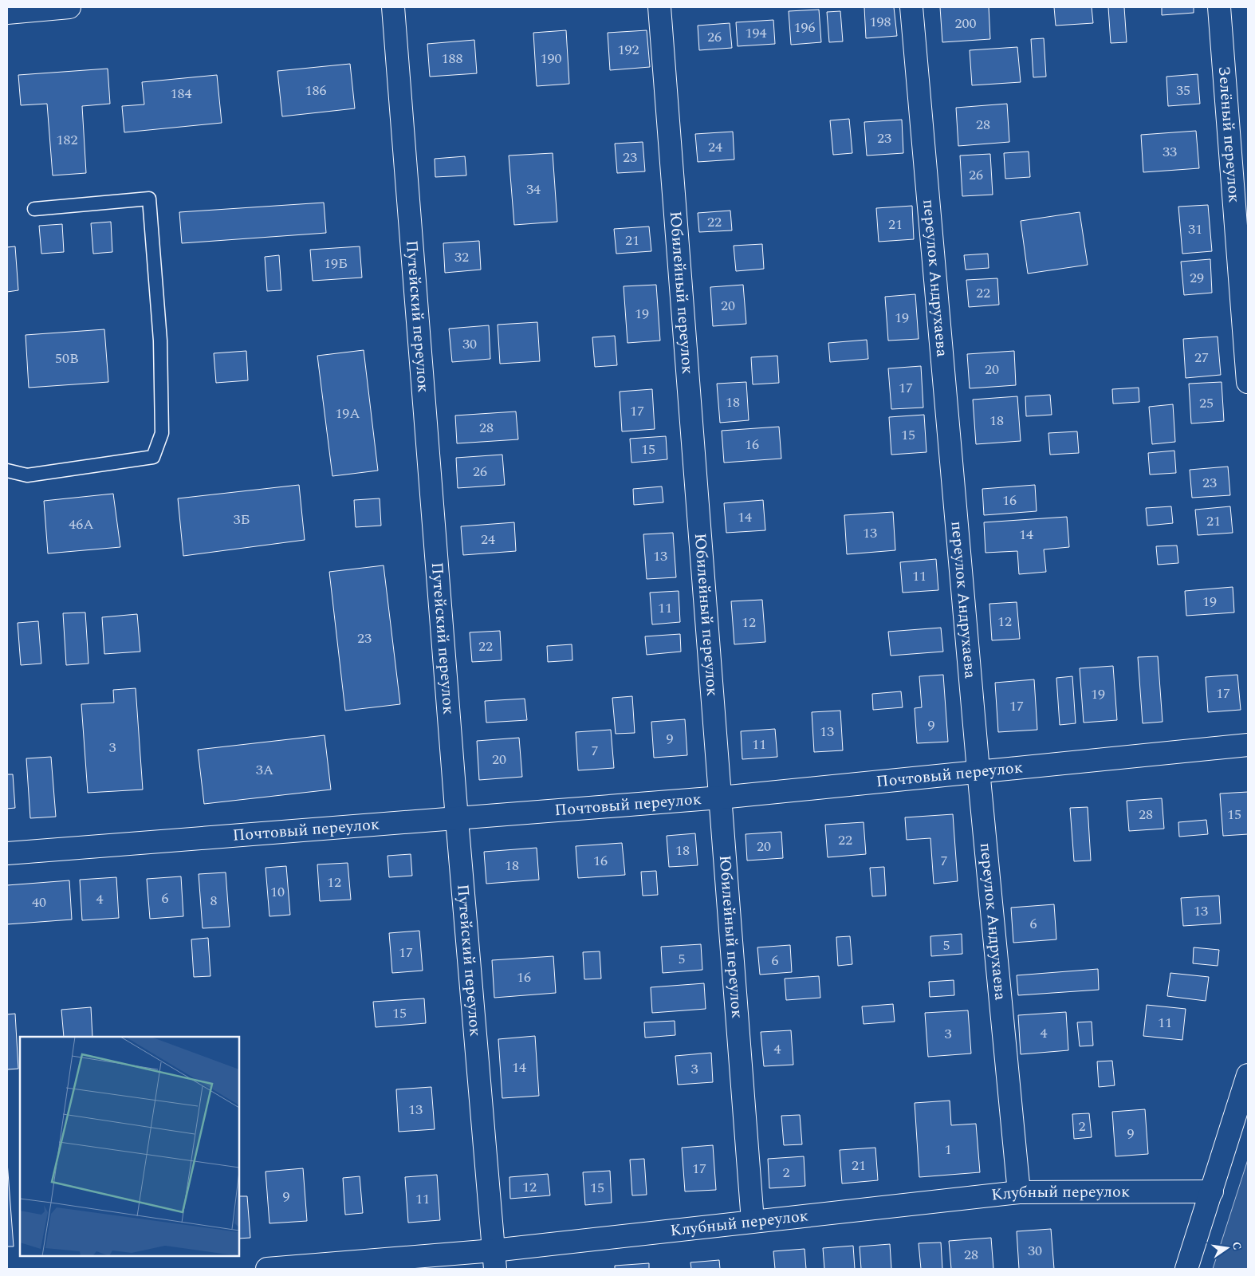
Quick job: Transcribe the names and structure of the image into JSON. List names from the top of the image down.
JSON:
{
  "streets": {
    "street": [
      "Зелёный переулок",
      "переулок Андрухаева",
      "Юбилейный переулок",
      "Путейский переулок",
      "Почтовый переулок",
      "Клубный переулок"
    ]
  },
  "crossings": [
    ["переулок Андрухаева", "Почтовый переулок"],
    ["переулок Андрухаева", "Клубный переулок"],
    ["Юбилейный переулок", "Почтовый переулок"],
    ["Юбилейный переулок", "Клубный переулок"],
    ["Путейский переулок", "Почтовый переулок"],
    ["Путейский переулок", "Клубный переулок"]
  ],
  "house_numbers": [
    "198",
    "200",
    "196",
    "194",
    "26",
    "192",
    "188",
    "190",
    "186",
    "35",
    "184",
    "28",
    "23",
    "182",
    "24",
    "33",
    "23",
    "26",
    "34",
    "22",
    "21",
    "31",
    "21",
    "32",
    "19Б",
    "29",
    "22",
    "20",
    "19",
    "19",
    "30",
    "27",
    "50В",
    "20",
    "17",
    "18",
    "25",
    "17",
    "19А",
    "18",
    "28",
    "15",
    "16",
    "15",
    "26",
    "23",
    "16",
    "14",
    "3Б",
    "21",
    "46А",
    "13",
    "14",
    "24",
    "13",
    "11",
    "19",
    "11",
    "12",
    "12",
    "23",
    "22",
    "17",
    "19",
    "17",
    "9",
    "13",
    "9",
    "11",
    "3",
    "7",
    "20",
    "3А",
    "28",
    "15",
    "22",
    "20",
    "18",
    "16",
    "7",
    "18",
    "12",
    "10",
    "6",
    "4",
    "8",
    "40",
    "13",
    "6",
    "5",
    "17",
    "5",
    "6",
    "16",
    "15",
    "11",
    "4",
    "3",
    "4",
    "14",
    "3",
    "13",
    "2",
    "9",
    "1",
    "21",
    "17",
    "2",
    "12",
    "15",
    "9",
    "11",
    "30",
    "28"
  ],
  "north": "right"
}
